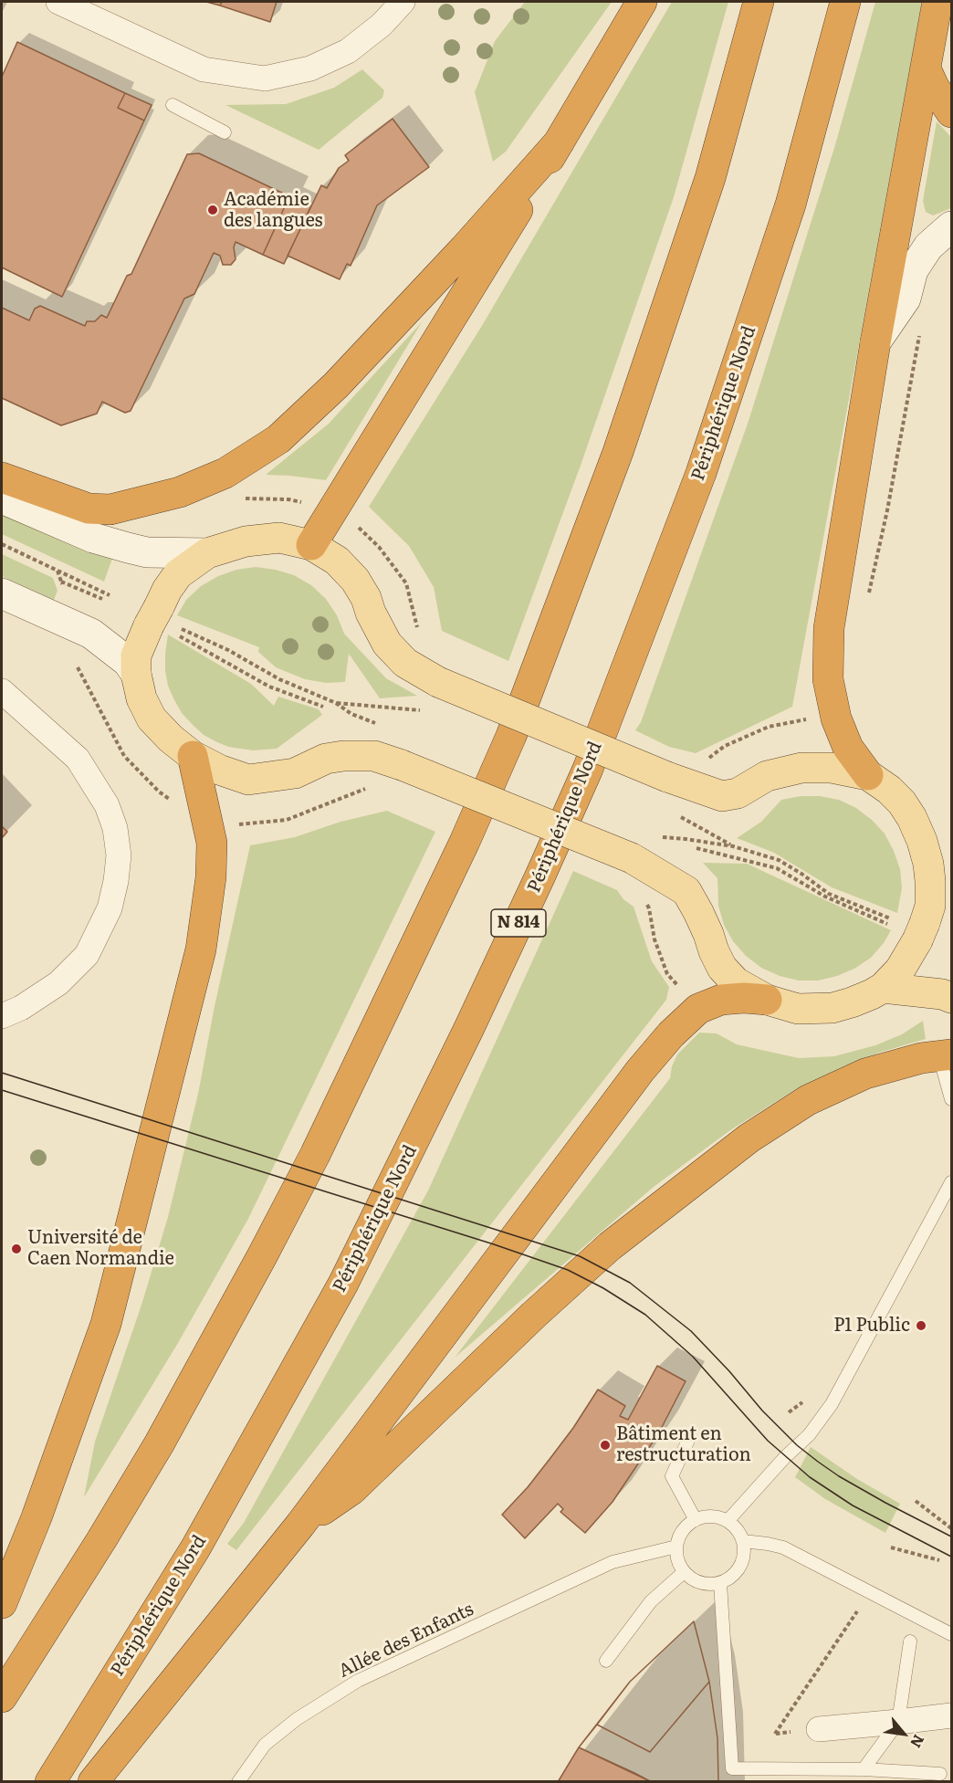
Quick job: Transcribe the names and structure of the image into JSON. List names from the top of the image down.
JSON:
{
  "streets": {
    "highway": ["Périphérique Nord", "N 814"],
    "lane": ["Allée des Enfants"]
  },
  "places": [
    "Académie des langues",
    "Université de Caen Normandie",
    "P1 Public",
    "Bâtiment en restructuration"
  ],
  "north": "bottom right"
}
